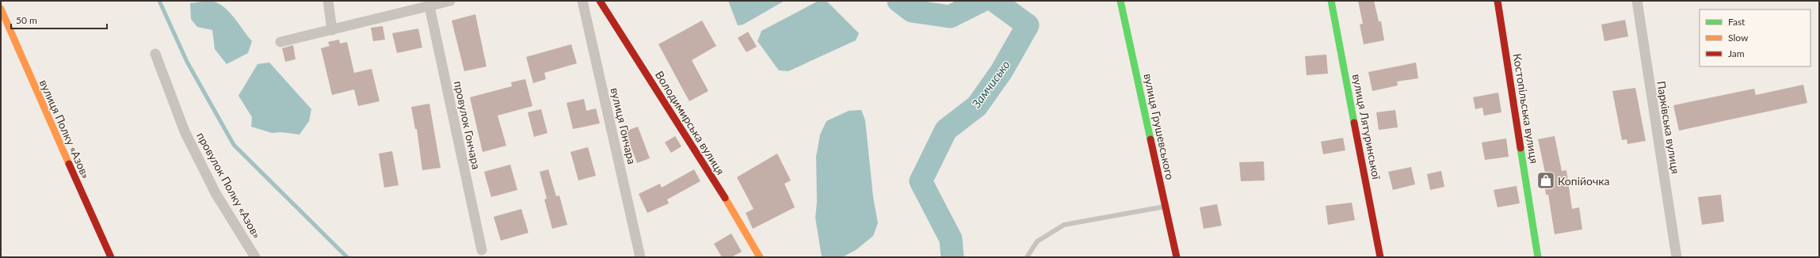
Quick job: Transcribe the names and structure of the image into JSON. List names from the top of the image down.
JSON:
{
  "streets": {
    "street": [
      "Костопільська вулиця",
      "Володимирська вулиця",
      "провулок Гончара",
      "вулиця Гончара",
      "вулиця Грушевського",
      "вулиця Лятуринської",
      "Парківська вулиця",
      "вулиця Полку «Азов»",
      "провулок Полку «Азов»"
    ]
  },
  "water": ["Замчисько"],
  "places": {
    "shop": ["Копійочка"]
  },
  "legend": ["Fast", "Slow", "Jam"],
  "scale_bar": "50 m"
}
